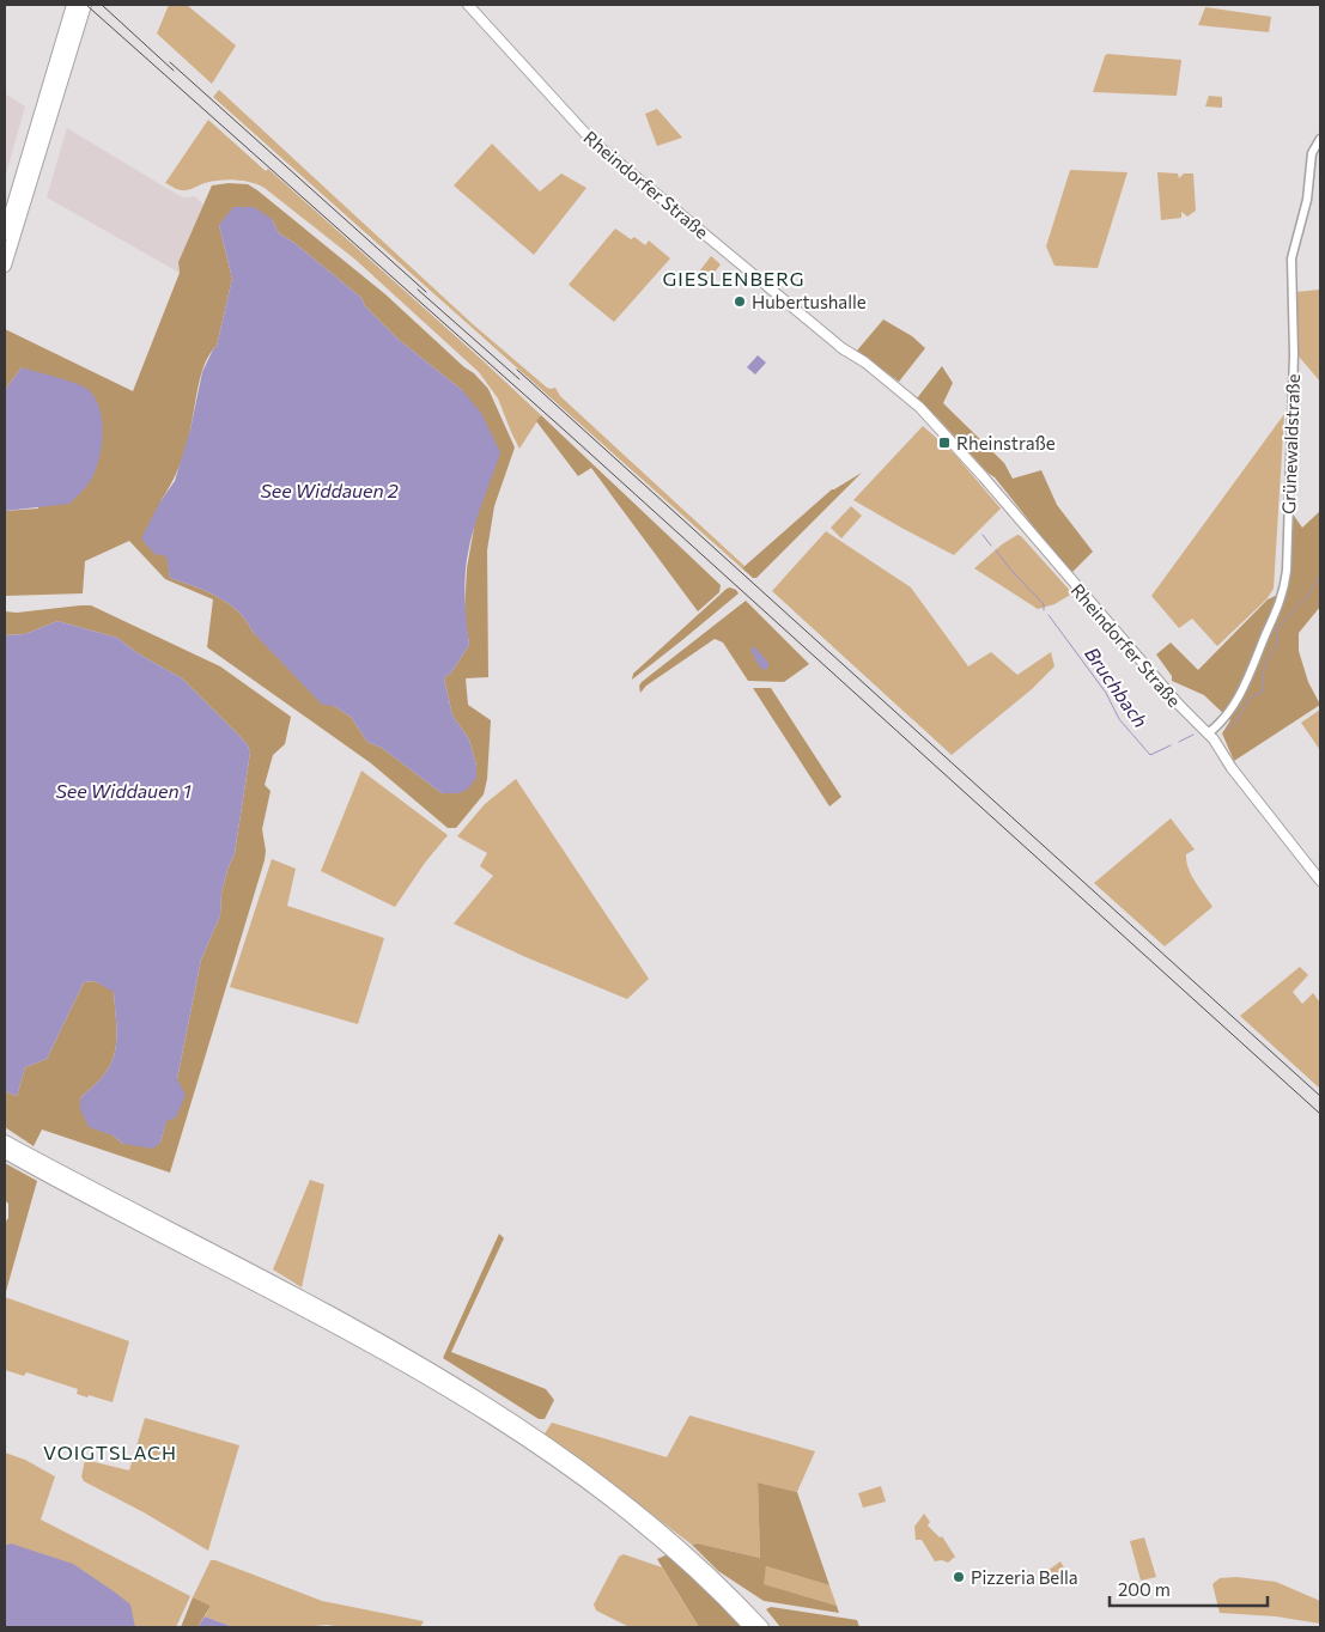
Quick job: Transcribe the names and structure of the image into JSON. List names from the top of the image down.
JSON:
{
  "streets": {
    "main road": ["Rheindorfer Straße"],
    "street": ["Grünewaldstraße"]
  },
  "crossings": [
    ["Rheindorfer Straße", "Grünewaldstraße"]
  ],
  "districts": ["GIESLENBERG", "VOIGTSLACH"],
  "water": ["See Widdauen 2", "Bruchbach", "See Widdauen 1"],
  "places": {
    "other": ["Hubertushalle", "Pizzeria Bella"],
    "transit": ["Rheinstraße"]
  },
  "scale_bar": "200 m"
}
